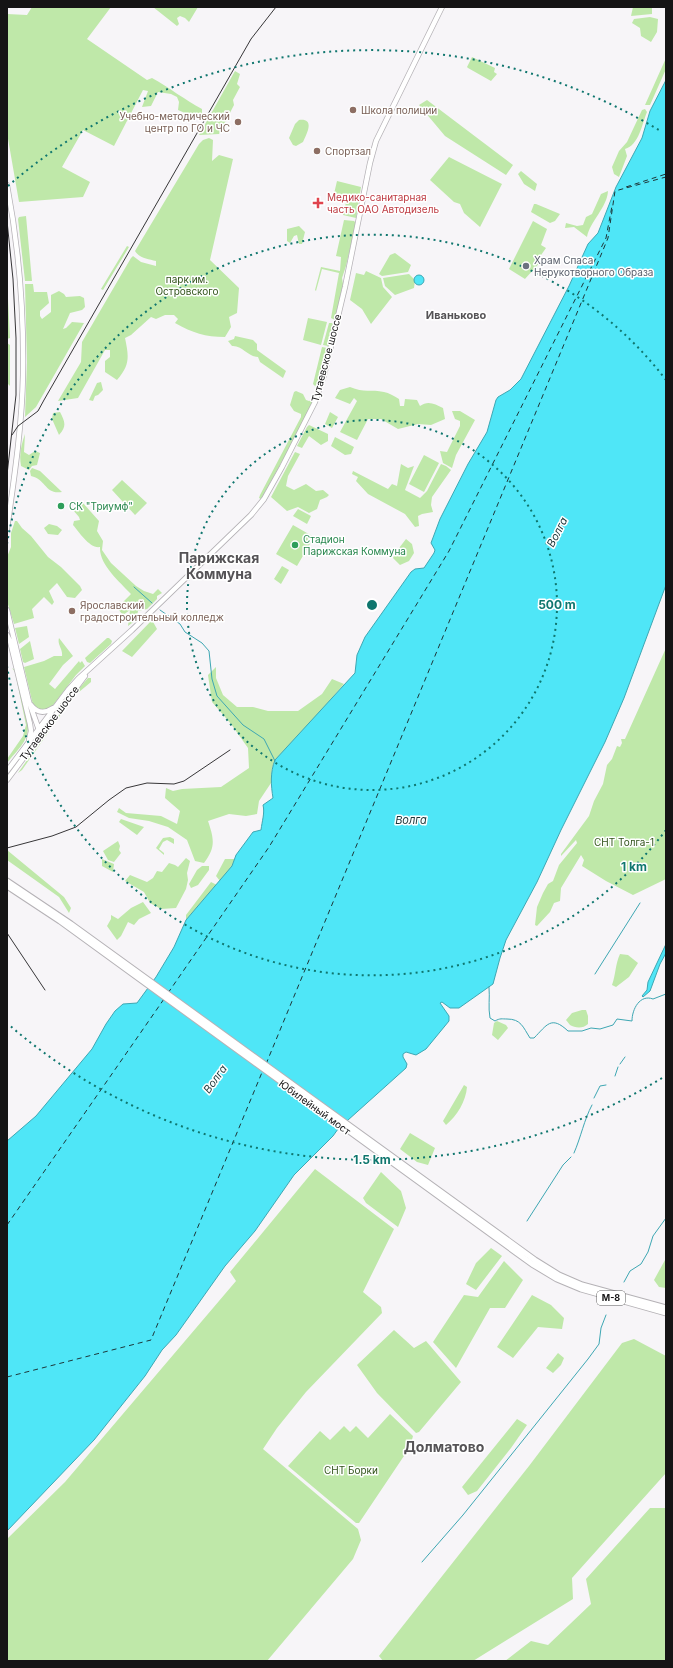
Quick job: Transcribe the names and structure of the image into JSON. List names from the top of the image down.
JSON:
{
  "streets": {
    "highway": ["Юбилейный мост", "М-8"],
    "main road": ["Тутаевское шоссе"]
  },
  "crossings": [
    ["Юбилейный мост", "М-8"]
  ],
  "districts": ["Иваньково", "Парижская Коммуна", "Долматово"],
  "water": ["Волга"],
  "parks": ["парк им. Островского", "СНТ Толга-1", "СНТ Борки"],
  "places": {
    "other": [
      "Школа полиции",
      "Учебно-методический центр по ГО и ЧС",
      "Спортзал",
      "Храм Спаса Нерукотворного Образа",
      "СК \"Триумф\"",
      "Стадион Парижская Коммуна",
      "Ярославский градостроительный колледж"
    ],
    "health": ["Медико-санитарная часть ОАО Автодизель"]
  },
  "rings": ["500 m", "1 km", "1.5 km"]
}
